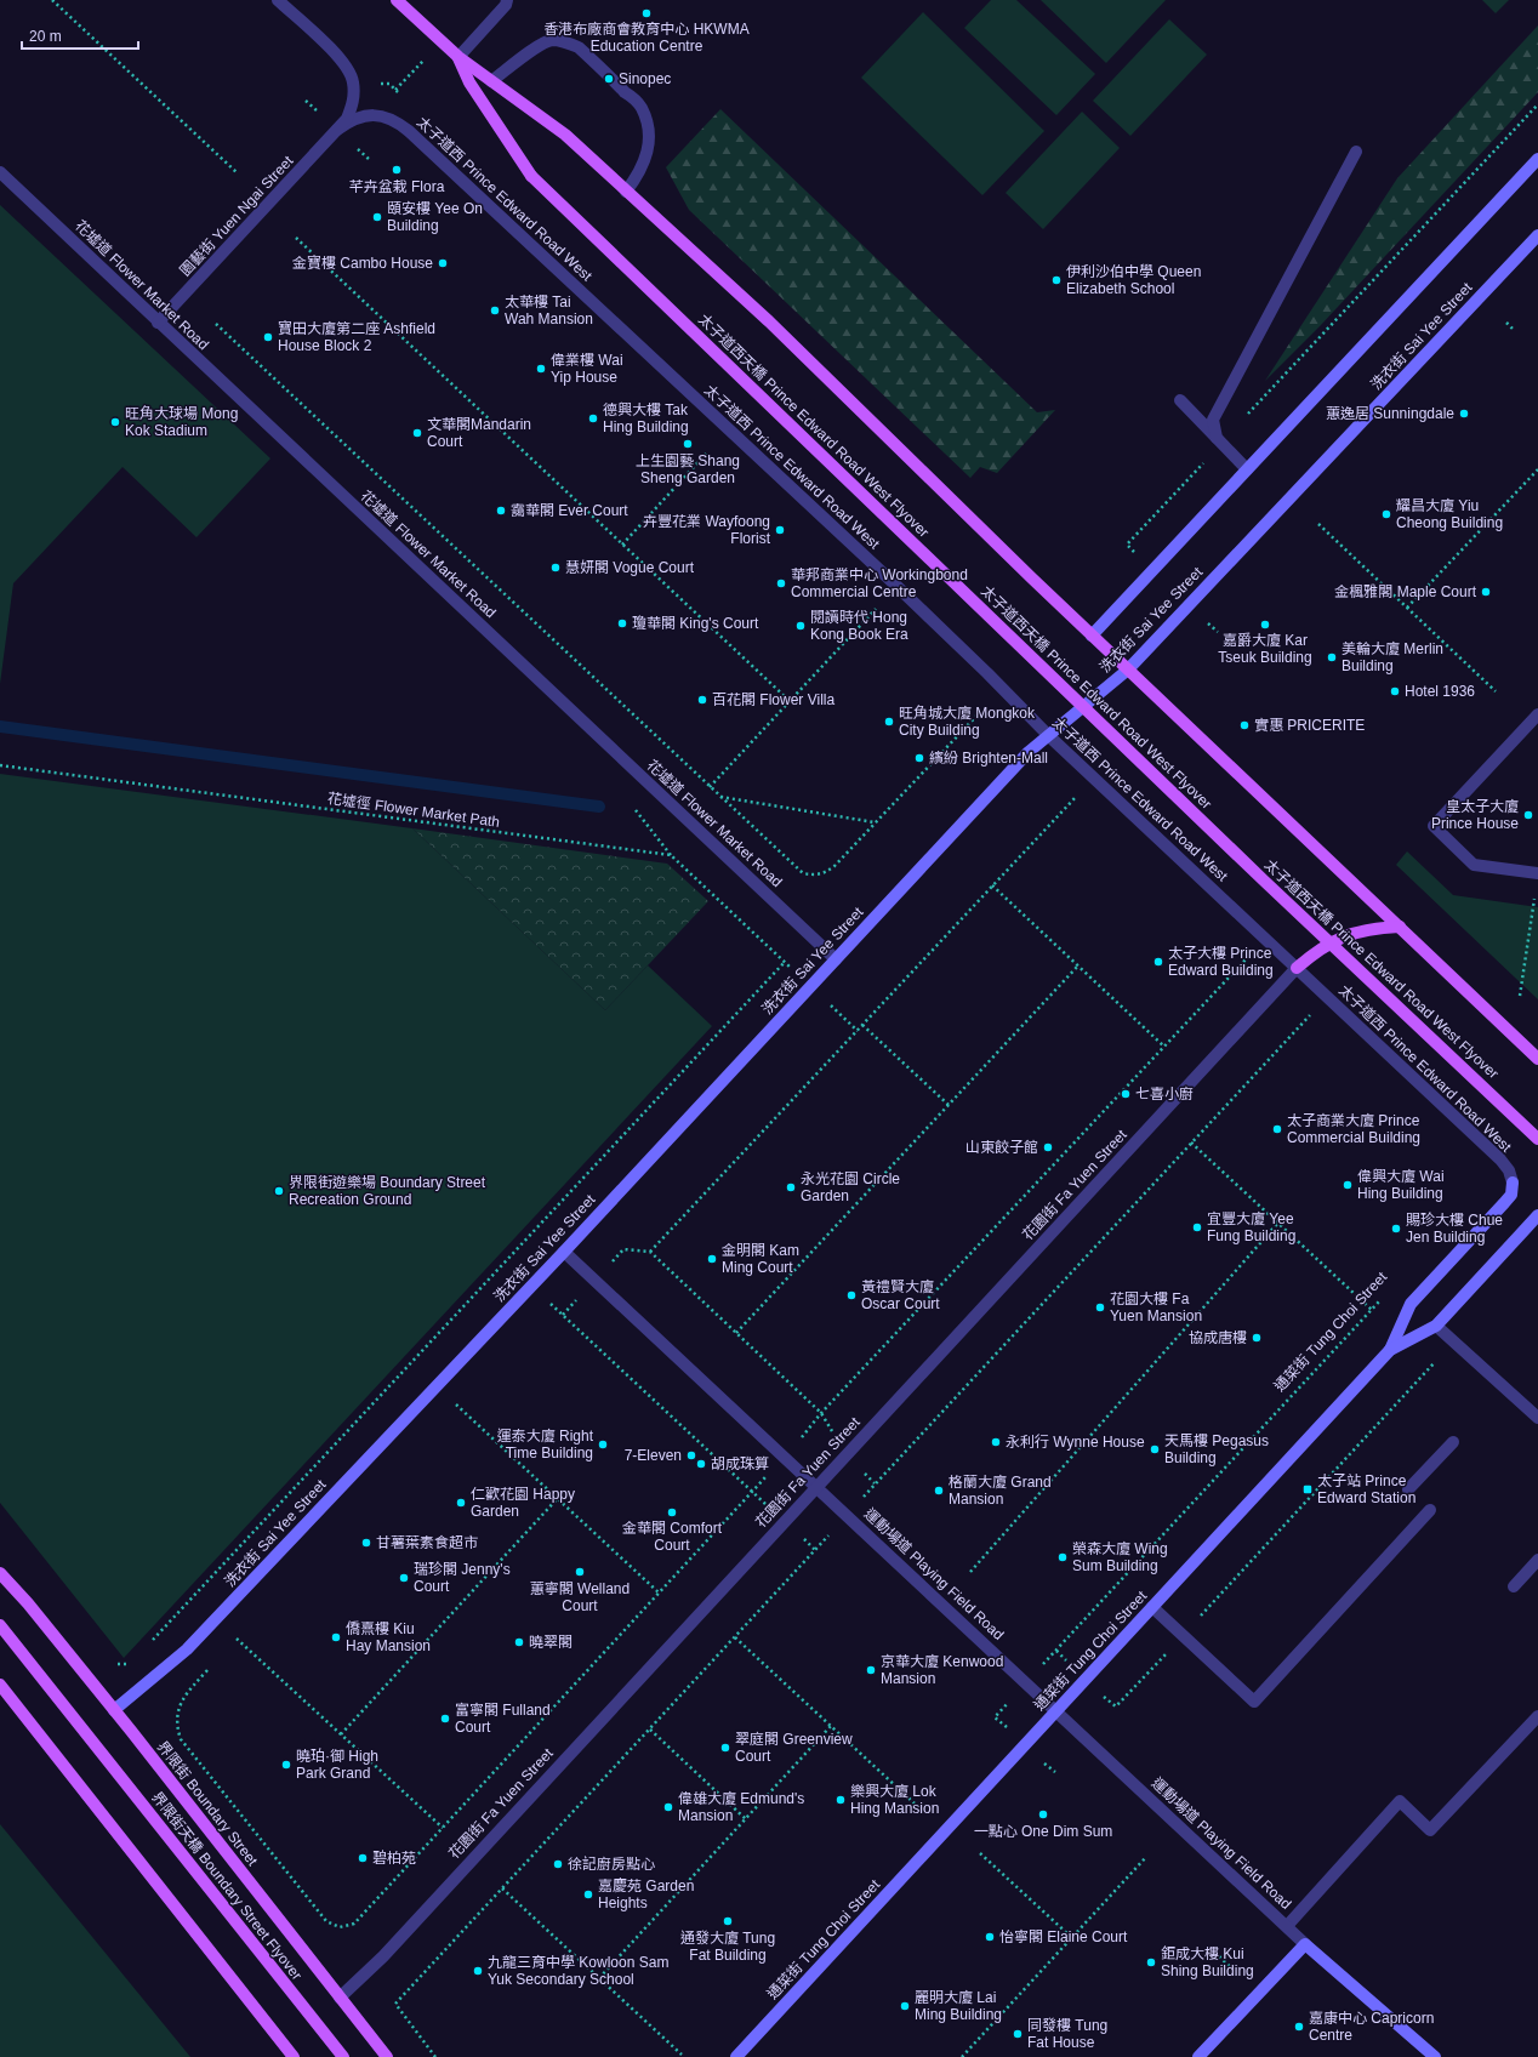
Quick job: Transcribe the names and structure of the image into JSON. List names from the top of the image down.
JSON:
{
  "streets": {
    "main road": ["太子道西天橋 Prince Edward Road West Flyover", "界限街 Boundary Street", "界限街天橋 Boundary Street Flyover"],
    "street": [
      "太子道西 Prince Edward Road West",
      "園藝街 Yuen Ngai Street",
      "花墟道 Flower Market Road",
      "洗衣街 Sai Yee Street",
      "花園街 Fa Yuen Street",
      "通菜街 Tung Choi Street",
      "運動場道 Playing Field Road"
    ],
    "path": ["花墟徑 Flower Market Path"]
  },
  "crossings": [
    ["太子道西 Prince Edward Road West", "園藝街 Yuen Ngai Street"],
    ["太子道西 Prince Edward Road West", "洗衣街 Sai Yee Street"],
    ["太子道西 Prince Edward Road West", "花園街 Fa Yuen Street"],
    ["太子道西 Prince Edward Road West", "通菜街 Tung Choi Street"],
    ["園藝街 Yuen Ngai Street", "花墟道 Flower Market Road"],
    ["花墟道 Flower Market Road", "洗衣街 Sai Yee Street"],
    ["洗衣街 Sai Yee Street", "花墟徑 Flower Market Path"],
    ["洗衣街 Sai Yee Street", "運動場道 Playing Field Road"],
    ["洗衣街 Sai Yee Street", "界限街 Boundary Street"],
    ["花園街 Fa Yuen Street", "運動場道 Playing Field Road"],
    ["花園街 Fa Yuen Street", "界限街 Boundary Street"],
    ["通菜街 Tung Choi Street", "運動場道 Playing Field Road"]
  ],
  "places": {
    "other": [
      "香港布廠商會教育中心 HKWMA Education Centre",
      "Sinopec",
      "芊卉盆栽 Flora",
      "頤安樓 Yee On Building",
      "金寶樓 Cambo House",
      "伊利沙伯中學 Queen Elizabeth School",
      "太華樓 Tai Wah Mansion",
      "寶田大廈第二座 Ashfield House Block 2",
      "偉業樓 Wai Yip House",
      "蕙逸居 Sunningdale",
      "德興大樓 Tak Hing Building",
      "旺角大球場 Mong Kok Stadium",
      "文華閣Mandarin Court",
      "上生園藝 Shang Sheng Garden",
      "靄華閣 Ever Court",
      "耀昌大廈 Yiu Cheong Building",
      "卉豐花業 Wayfoong Florist",
      "慧妍閣 Vogue Court",
      "華邦商業中心 Workingbond Commercial Centre",
      "金楓雅閣 Maple Court",
      "瓊華閣 King's Court",
      "嘉爵大廈 Kar Tseuk Building",
      "閱讀時代 Hong Kong Book Era",
      "美輪大廈 Merlin Building",
      "Hotel 1936",
      "百花閣 Flower Villa",
      "旺角城大廈 Mongkok City Building",
      "實惠 PRICERITE",
      "繽紛 Brighten-Mall",
      "皇太子大廈 Prince House",
      "太子大樓 Prince Edward Building",
      "七喜小廚",
      "太子商業大廈 Prince Commercial Building",
      "山東餃子館",
      "偉興大廈 Wai Hing Building",
      "永光花園 Circle Garden",
      "界限街遊樂場 Boundary Street Recreation Ground",
      "宜豐大廈 Yee Fung Building",
      "賜珍大樓 Chue Jen Building",
      "金明閣 Kam Ming Court",
      "黃禮賢大廈 Oscar Court",
      "花園大樓 Fa Yuen Mansion",
      "協成唐樓",
      "永利行 Wynne House",
      "運泰大廈 Right Time Building",
      "天馬樓 Pegasus Building",
      "7-Eleven",
      "胡成珠算",
      "格蘭大廈 Grand Mansion",
      "仁歡花園 Happy Garden",
      "金華閣 Comfort Court",
      "甘薯葉素食超市",
      "榮森大廈 Wing Sum Building",
      "蕙寧閣 Welland Court",
      "瑞珍閣 Jenny's Court",
      "僑熹樓 Kiu Hay Mansion",
      "曉翠閣",
      "京華大廈 Kenwood Mansion",
      "富寧閣 Fulland Court",
      "翠庭閣 Greenview Court",
      "曉珀·御 High Park Grand",
      "樂興大廈 Lok Hing Mansion",
      "偉雄大廈 Edmund's Mansion",
      "一點心 One Dim Sum",
      "碧柏苑",
      "徐記廚房點心",
      "嘉慶苑 Garden Heights",
      "通發大廈 Tung Fat Building",
      "怡寧閣 Elaine Court",
      "鉅成大樓 Kui Shing Building",
      "九龍三育中學 Kowloon Sam Yuk Secondary School",
      "麗明大廈 Lai Ming Building",
      "嘉康中心 Capricorn Centre",
      "同發樓 Tung Fat House"
    ],
    "transit": ["太子站 Prince Edward Station"]
  },
  "scale_bar": "20 m"
}
